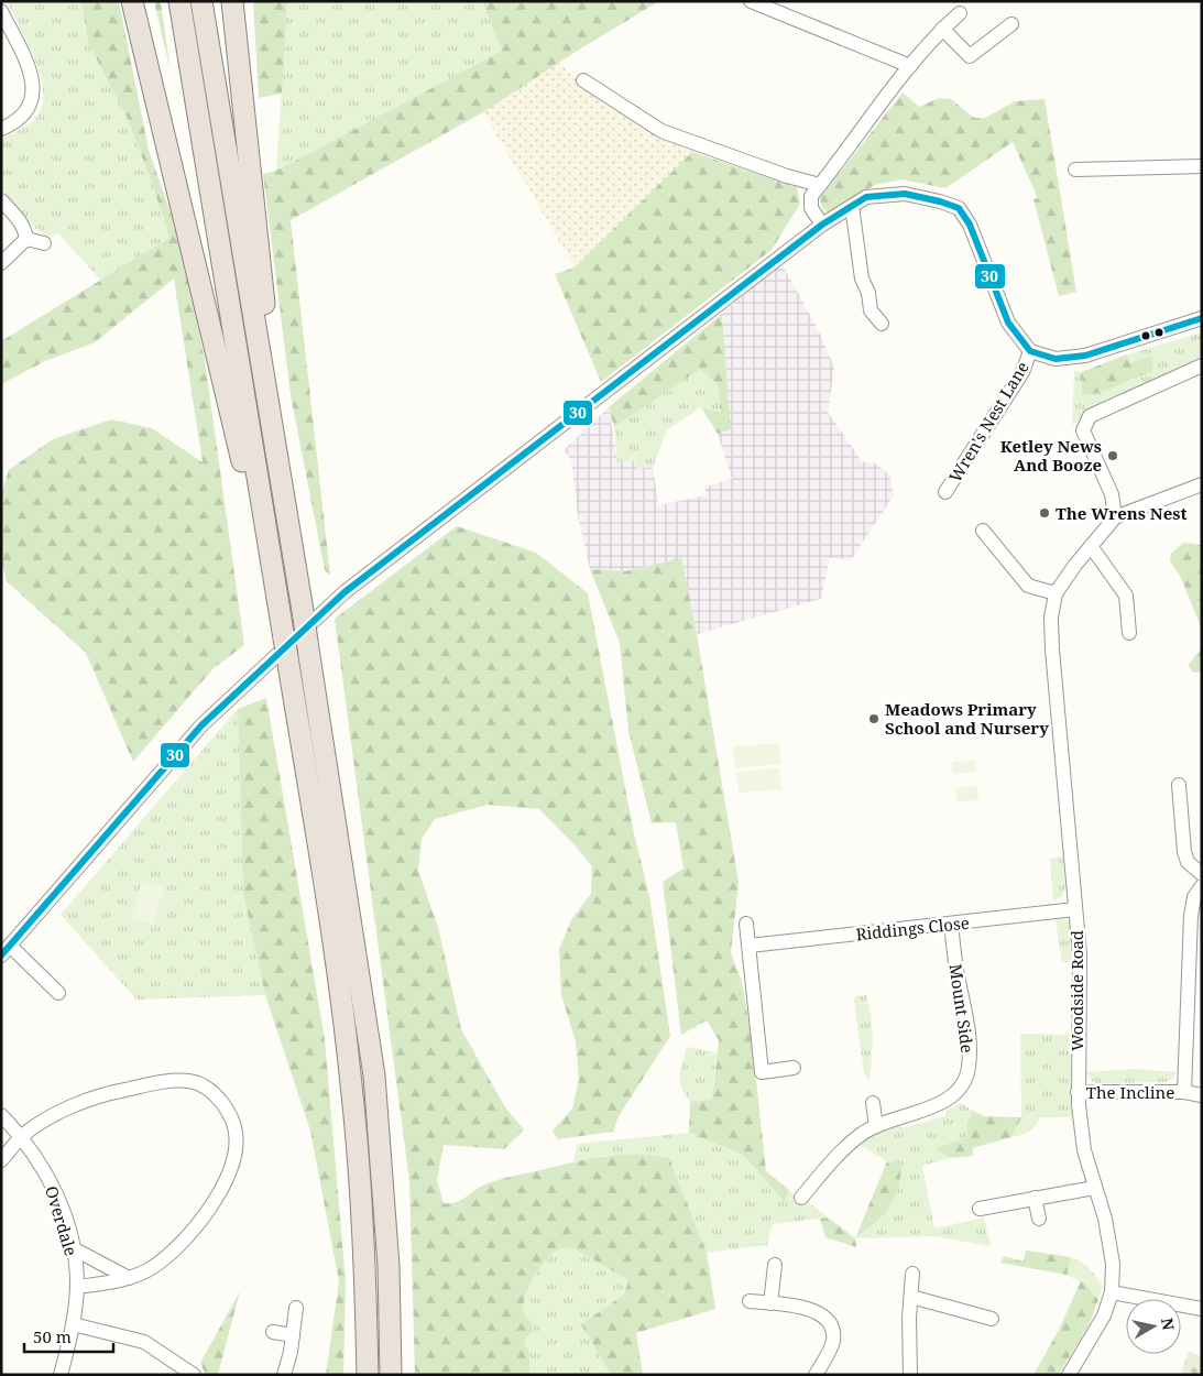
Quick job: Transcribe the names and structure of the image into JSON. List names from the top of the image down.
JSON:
{
  "streets": {
    "street": [
      "Wren's Nest Lane",
      "Riddings Close",
      "Woodside Road",
      "Mount Side",
      "The Incline",
      "Overdale"
    ]
  },
  "crossings": [
    ["Riddings Close", "Woodside Road"],
    ["Riddings Close", "Mount Side"],
    ["Woodside Road", "The Incline"]
  ],
  "places": ["Ketley News And Booze", "The Wrens Nest", "Meadows Primary School and Nursery"],
  "lines": ["transit line 30"],
  "scale_bar": "50 m",
  "north": "right"
}
